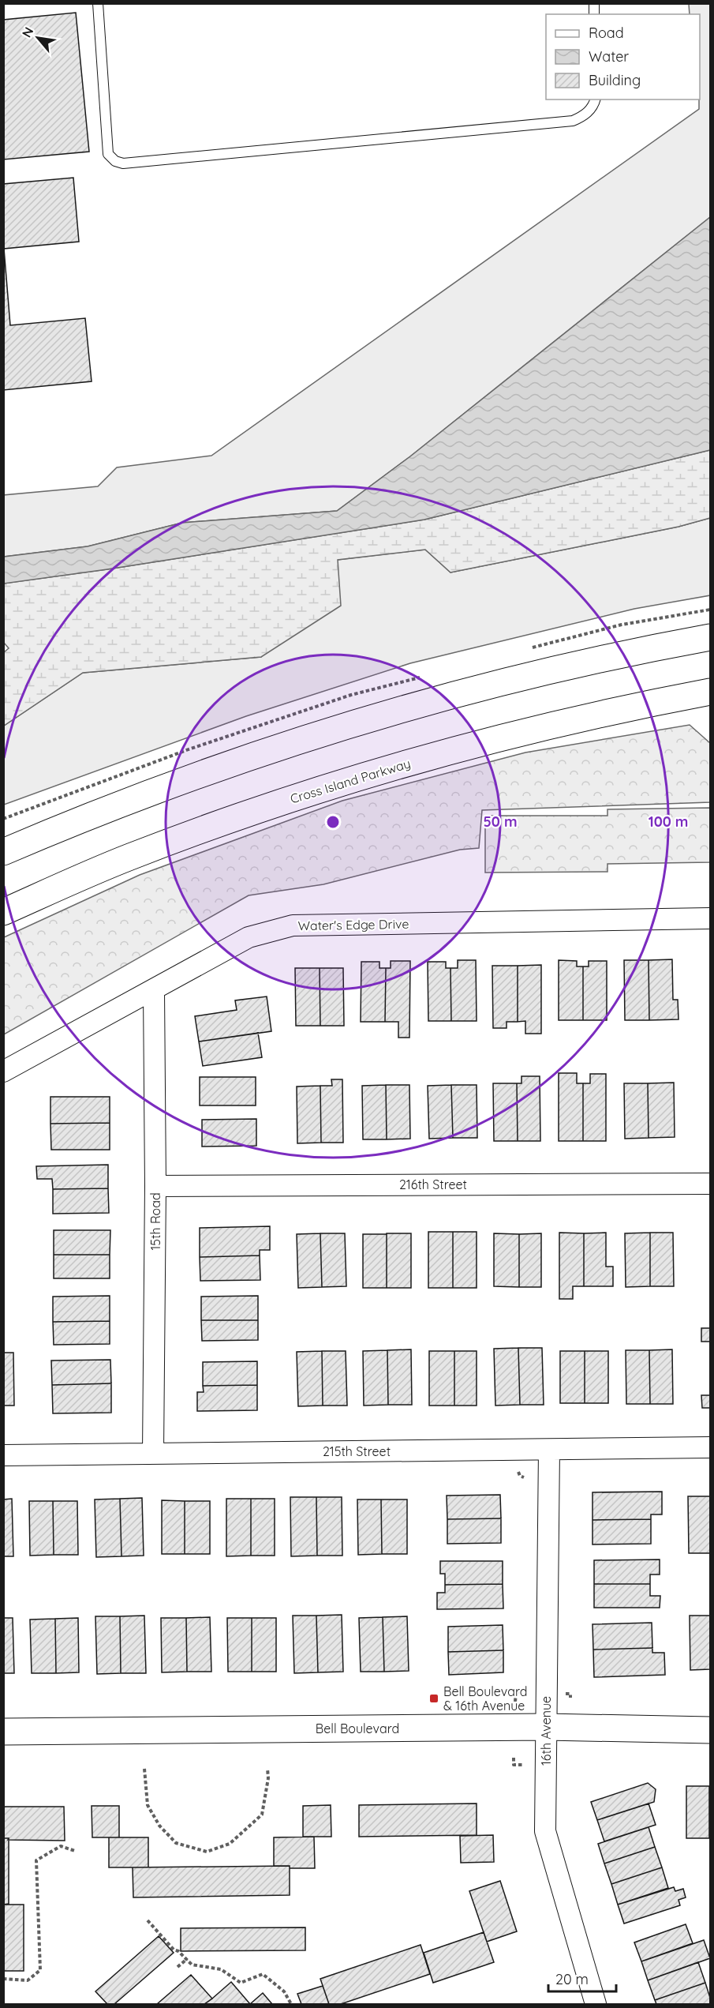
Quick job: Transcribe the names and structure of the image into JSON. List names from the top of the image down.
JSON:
{
  "streets": {
    "main road": ["Cross Island Parkway", "Bell Boulevard"],
    "street": [
      "Water's Edge Drive",
      "216th Street",
      "15th Road",
      "215th Street",
      "16th Avenue"
    ]
  },
  "crossings": [
    ["Water's Edge Drive", "15th Road"],
    ["216th Street", "15th Road"],
    ["15th Road", "215th Street"],
    ["215th Street", "16th Avenue"],
    ["Bell Boulevard", "16th Avenue"]
  ],
  "places": {
    "transit": ["Bell Boulevard & 16th Avenue"]
  },
  "legend": ["Road", "Water", "Building"],
  "scale_bar": "20 m",
  "north": "top left",
  "rings": ["50 m", "100 m"]
}
